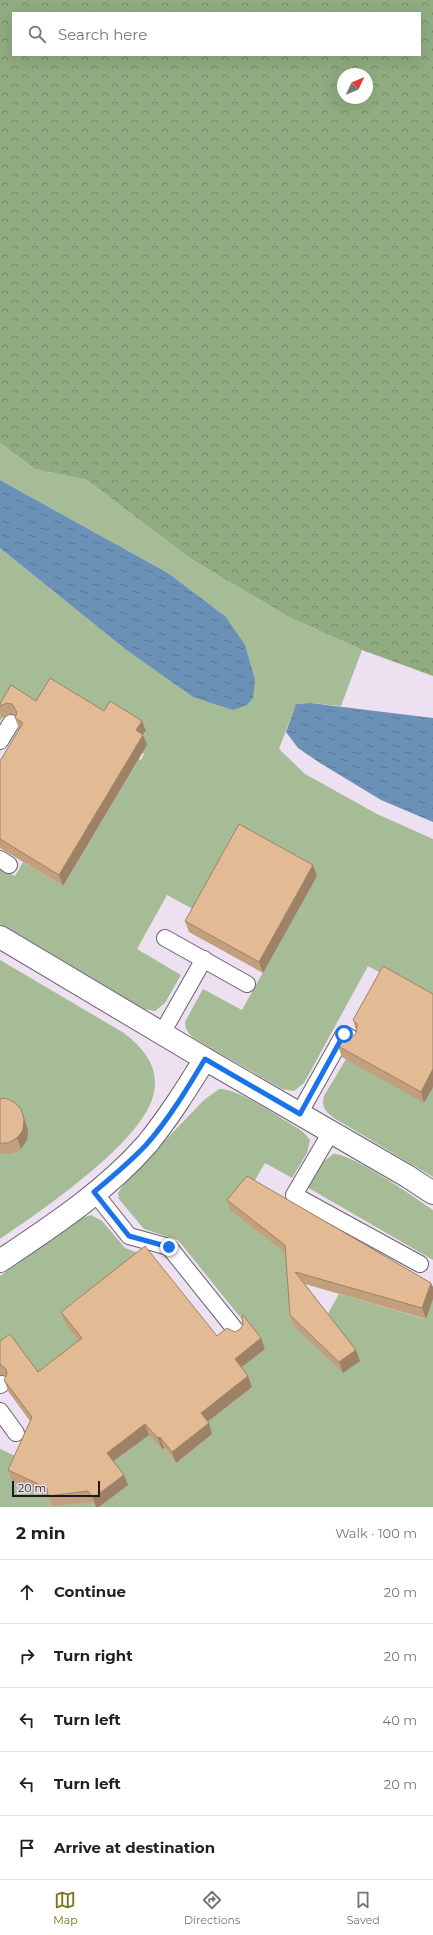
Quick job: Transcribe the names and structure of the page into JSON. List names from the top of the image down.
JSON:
{
  "scale_bar": "20 m",
  "north": "top right",
  "page": {
    "search": "Search here",
    "scale": "20 m",
    "heading": ["2 min", "Walk · 100 m"],
    "list": [
      ["Continue", "20 m"],
      ["Turn right", "20 m"],
      ["Turn left", "40 m"],
      ["Turn left", "20 m"],
      "Arrive at destination"
    ],
    "nav": ["Map", "Directions", "Saved"]
  }
}
